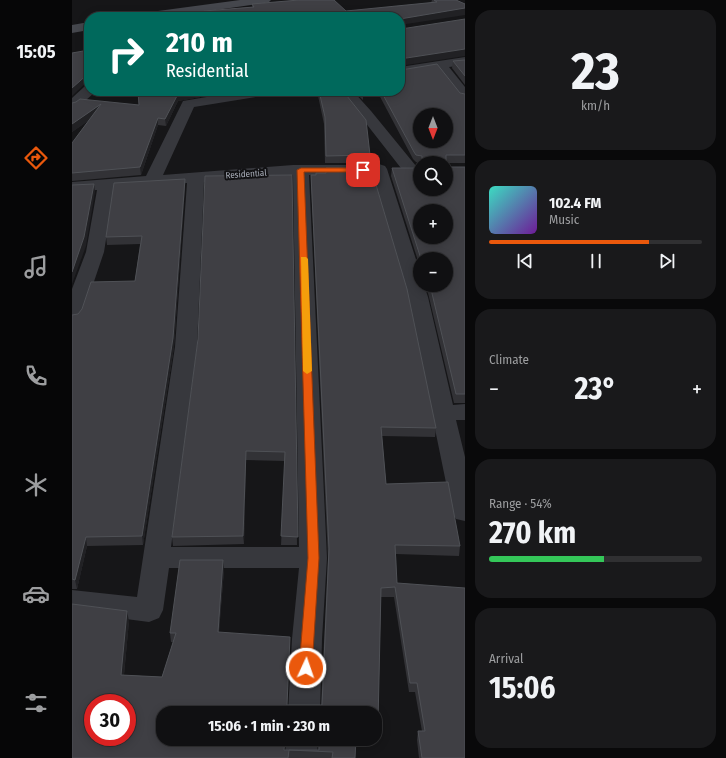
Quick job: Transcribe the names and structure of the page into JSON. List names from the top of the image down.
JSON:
{
  "streets": {
    "street": ["Residential"]
  },
  "north": "bottom",
  "page": {
    "tabs": "15:05",
    "tile": [
      ["23", "km/h"],
      "Climate",
      ["Range · 54%", "270 km"],
      ["Arrival", "15:06"]
    ],
    "turn": ["210 m", "Residential"],
    "map_buttons": ["+", "−"],
    "song": ["102.4 FM", "Music"],
    "heat": ["−", "23°", "+"],
    "limit": "30",
    "trip": "15:06 · 1 min · 230 m"
  }
}
